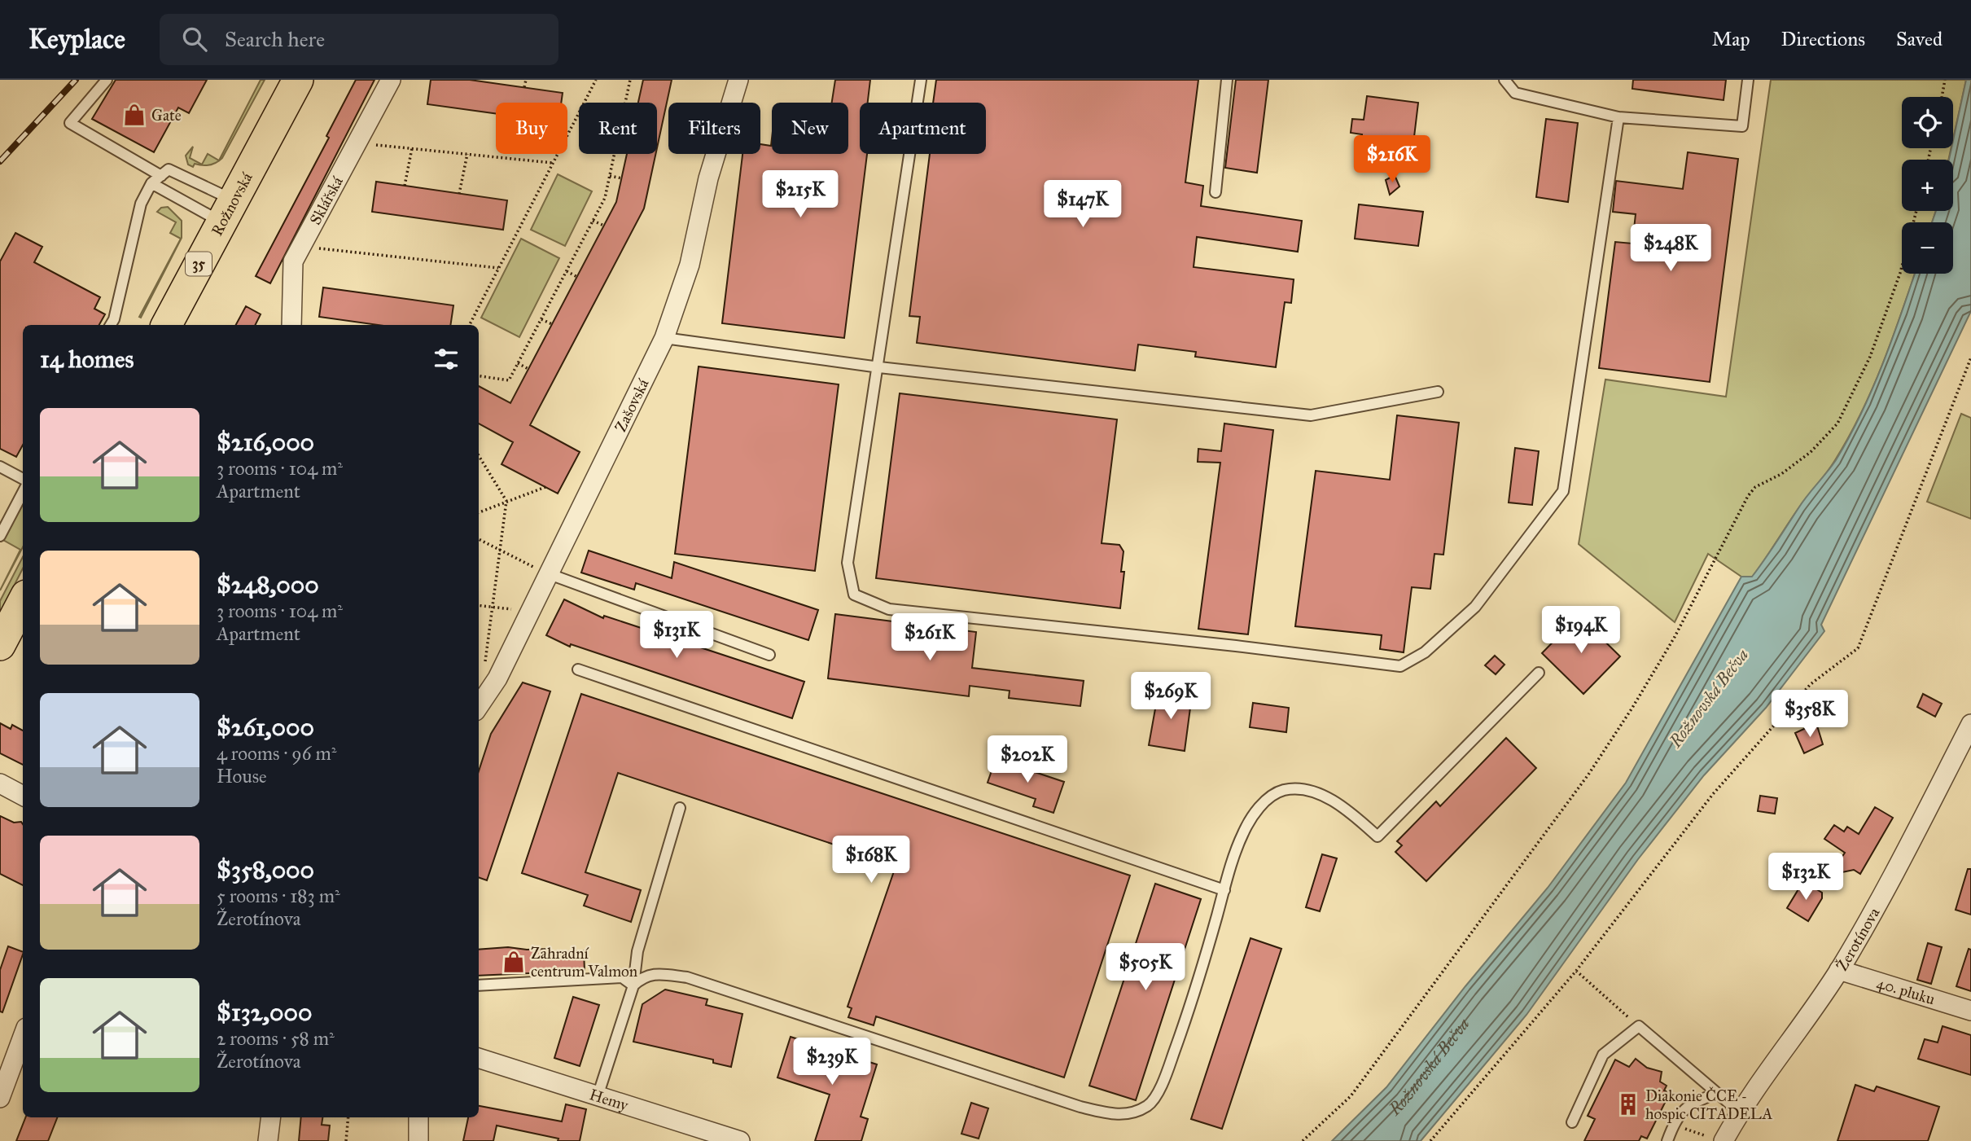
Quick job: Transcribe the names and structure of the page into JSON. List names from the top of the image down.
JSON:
{
  "streets": {
    "main road": ["Rožnovská", "35"],
    "street": [
      "Sklářská",
      "Zašovská",
      "Žerotínova",
      "40. pluku",
      "Hemy"
    ]
  },
  "crossings": [
    ["Žerotínova", "40. pluku"]
  ],
  "water": ["Rožnovská Bečva"],
  "places": {
    "shop": ["Gate", "Zahradní centrum Valmon"],
    "building": ["Diakonie ČCE - hospic CITADELA"]
  },
  "page": {
    "header": "Keyplace",
    "search": "Search here",
    "nav": ["Map", "Directions", "Saved"],
    "map_buttons": ["+", "−"],
    "chip": [
      "Buy",
      "Rent",
      "Filters",
      "New",
      "Apartment"
    ],
    "price": [
      "$216K",
      "$215K",
      "$147K",
      "$248K",
      "$194K",
      "$131K",
      "$261K",
      "$269K",
      "$358K",
      "$202K",
      "$168K",
      "$132K",
      "$505K",
      "$239K"
    ],
    "heading": "14 homes",
    "list": [
      {
        "name": "$216,000",
        "note": "3 rooms · 104 m² · Apartment"
      },
      {
        "name": "$248,000",
        "note": "3 rooms · 104 m² · Apartment"
      },
      {
        "name": "$261,000",
        "note": "4 rooms · 96 m² · House"
      },
      {
        "name": "$358,000",
        "note": "5 rooms · 183 m² · Žerotínova"
      },
      {
        "name": "$132,000",
        "note": "2 rooms · 58 m² · Žerotínova"
      }
    ]
  }
}
